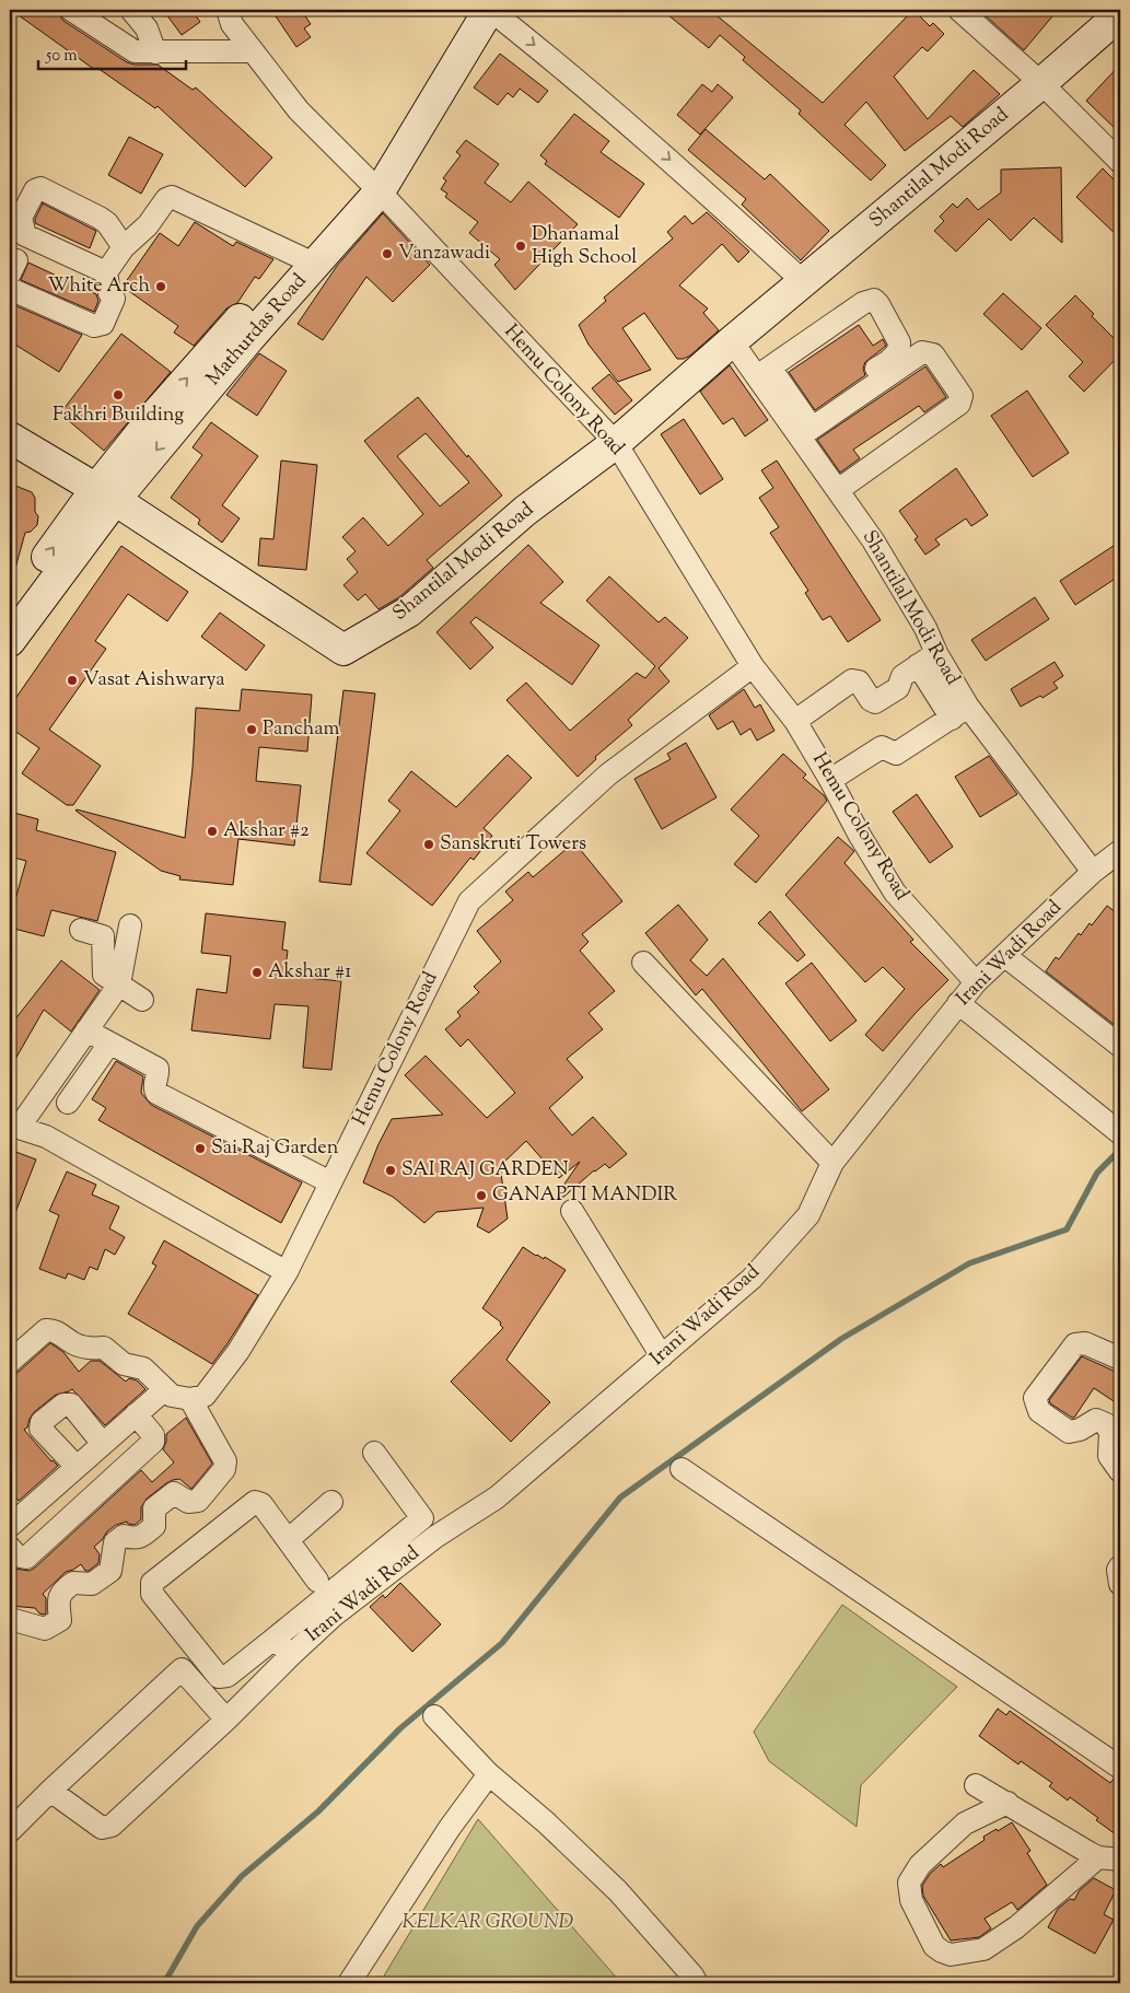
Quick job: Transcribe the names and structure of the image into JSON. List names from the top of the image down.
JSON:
{
  "streets": {
    "street": ["Shantilal Modi Road", "Hemu Colony Road", "Irani Wadi Road"]
  },
  "crossings": [
    ["Shantilal Modi Road", "Hemu Colony Road"],
    ["Shantilal Modi Road", "Irani Wadi Road"],
    ["Hemu Colony Road", "Irani Wadi Road"]
  ],
  "parks": ["KELKAR GROUND"],
  "places": [
    "Dhanamal High School",
    "Vanzawadi",
    "White Arch",
    "Fakhri Building",
    "Vasat Aishwarya",
    "Pancham",
    "Akshar #2",
    "Sanskruti Towers",
    "Akshar #1",
    "Sai Raj Garden",
    "SAI RAJ GARDEN",
    "GANAPTI MANDIR"
  ],
  "scale_bar": "50 m"
}
